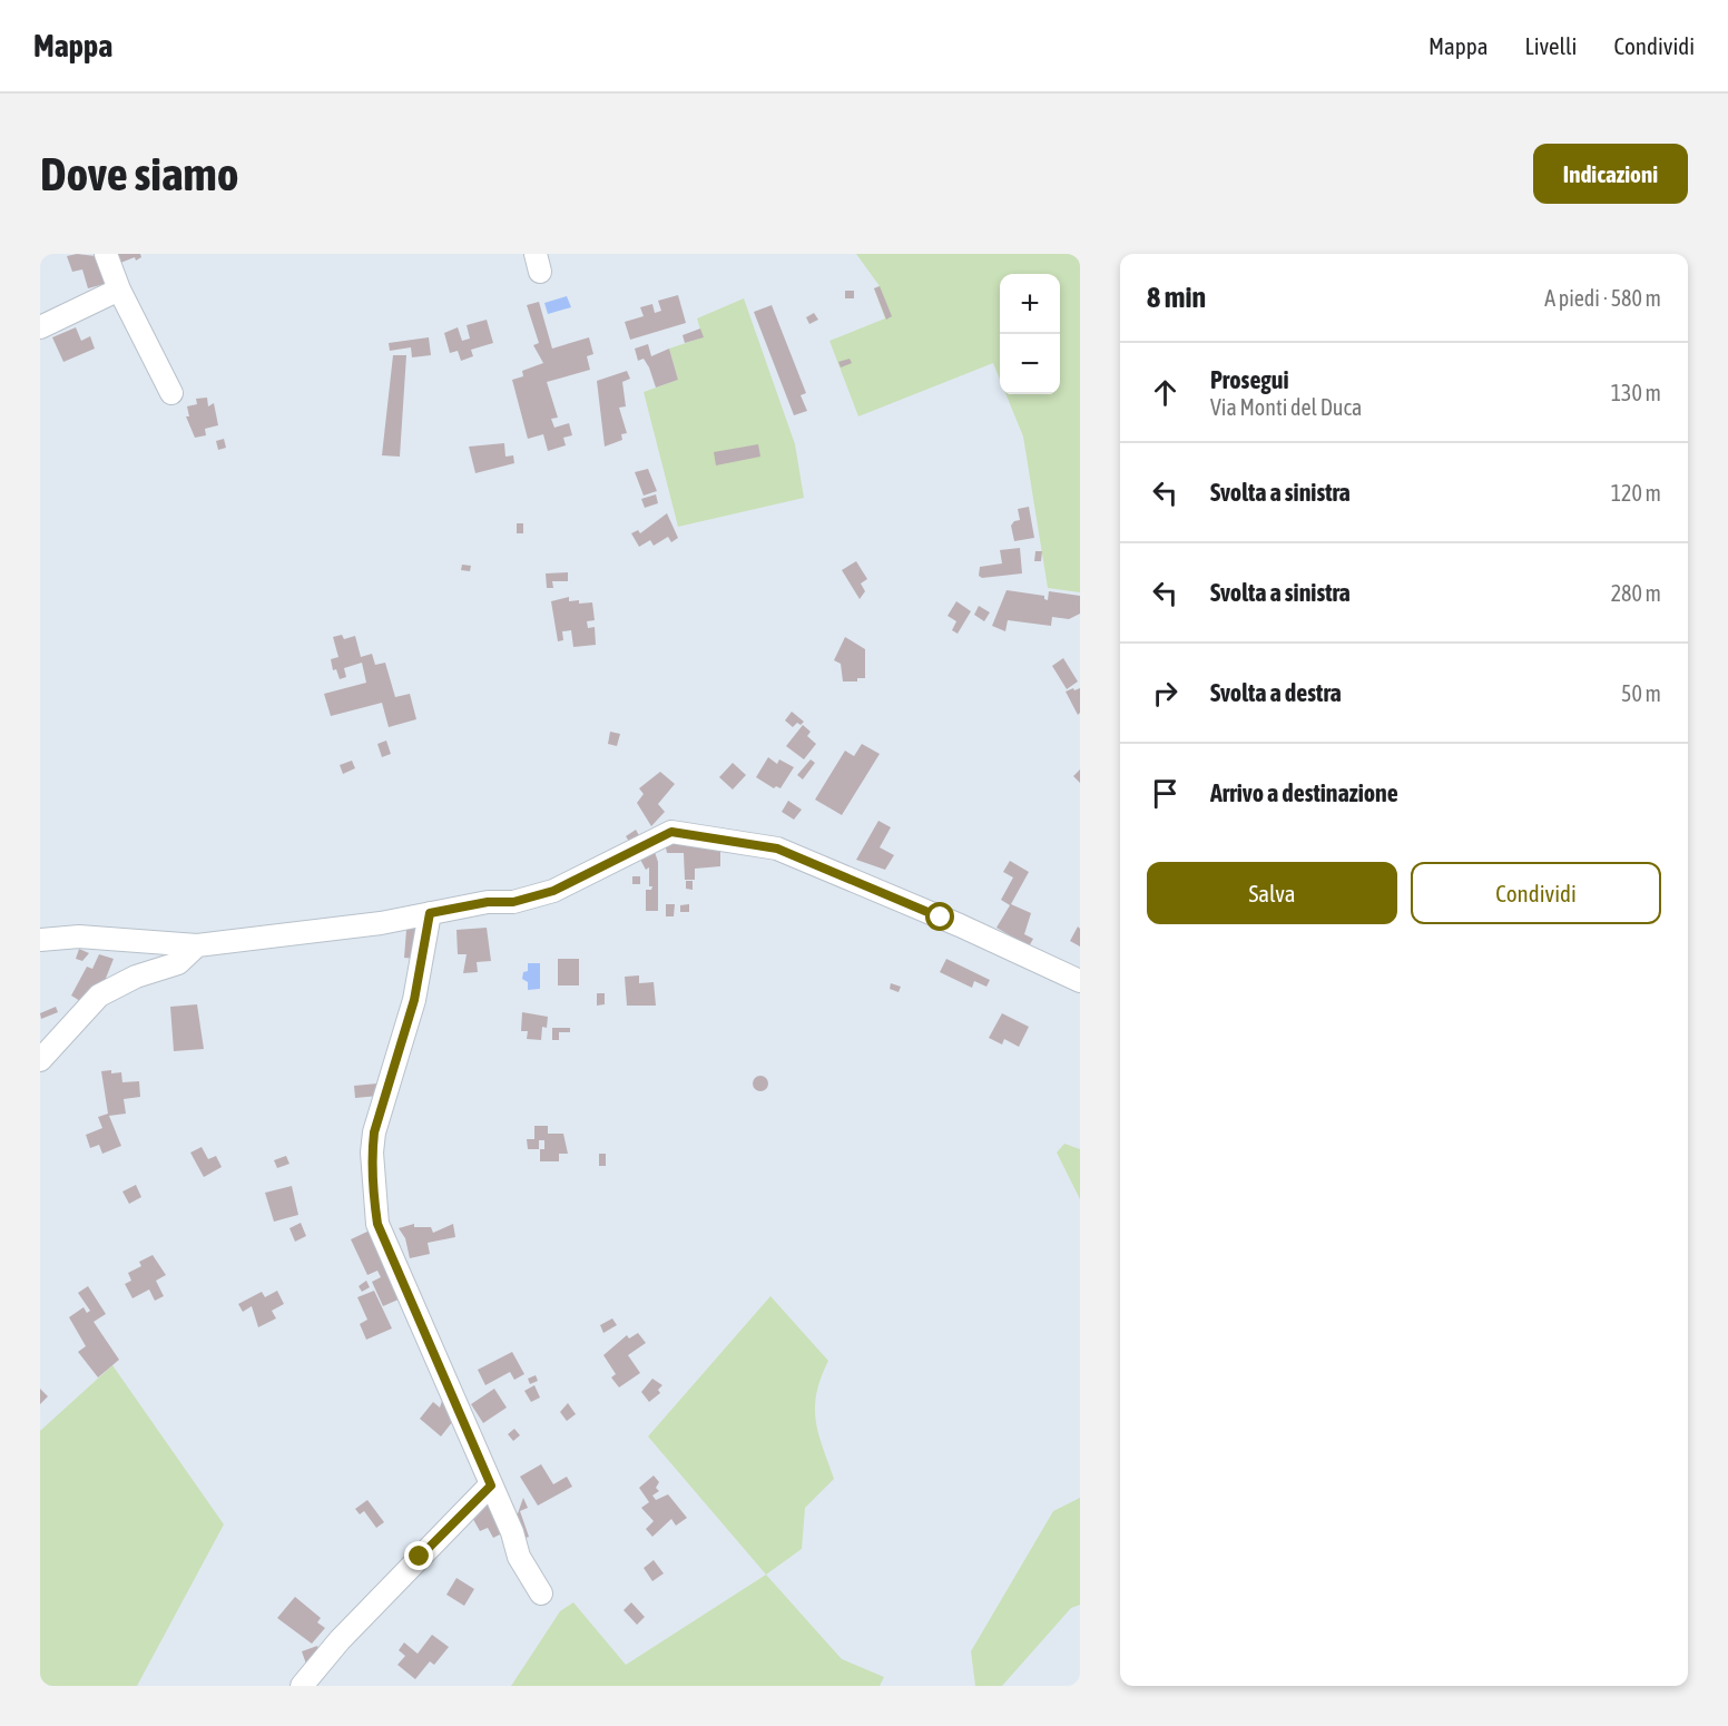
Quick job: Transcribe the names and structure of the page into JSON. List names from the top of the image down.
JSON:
{
  "page": {
    "header": "Mappa",
    "nav": ["Mappa", "Livelli", "Condividi"],
    "buttons": [
      "Indicazioni",
      ["Salva", "Condividi"]
    ],
    "title": "Dove siamo",
    "heading": ["8 min", "A piedi · 580 m"],
    "map_buttons": ["+", "−"],
    "list": [
      ["Prosegui", "Via Monti del Duca", "130 m"],
      ["Svolta a sinistra", "120 m"],
      ["Svolta a sinistra", "280 m"],
      ["Svolta a destra", "50 m"],
      "Arrivo a destinazione"
    ]
  }
}
